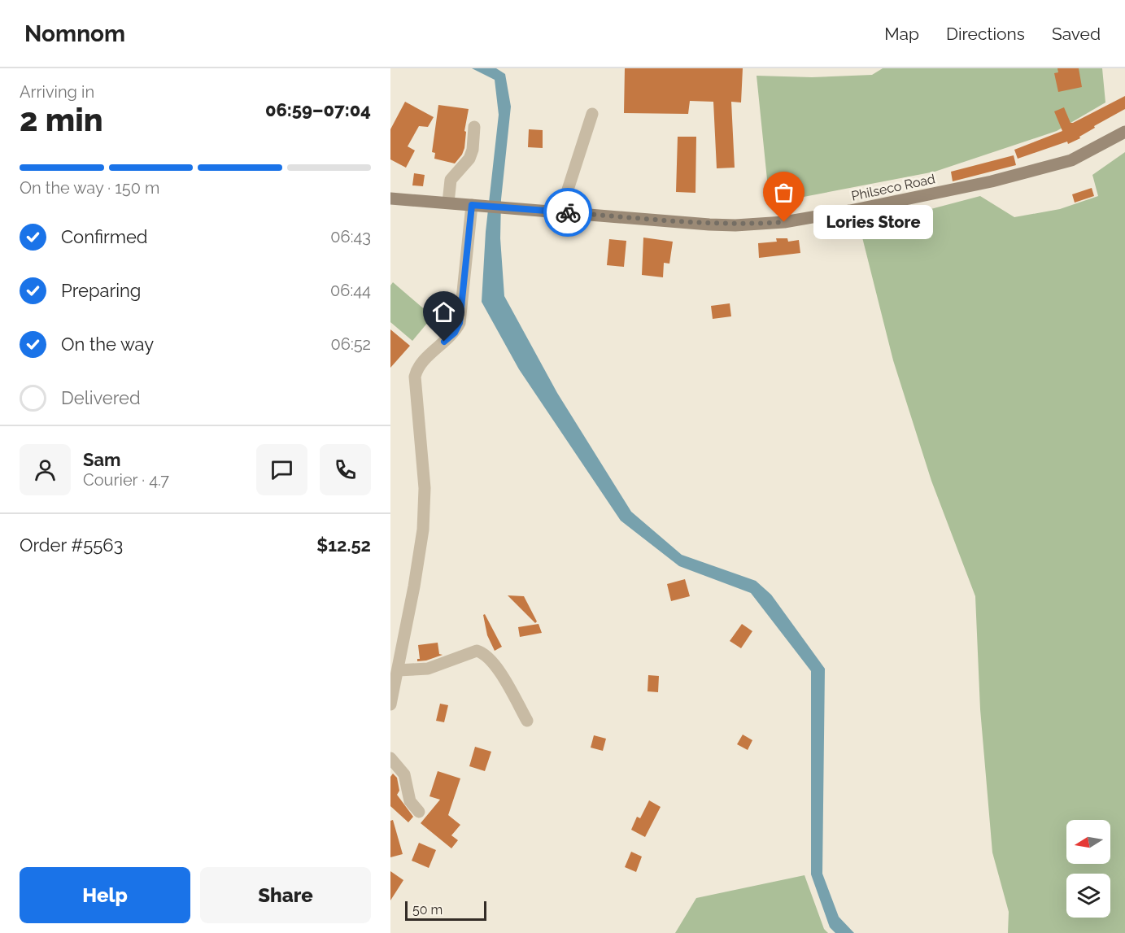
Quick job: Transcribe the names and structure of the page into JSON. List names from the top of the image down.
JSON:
{
  "streets": {
    "street": ["Philseco Road"]
  },
  "places": ["Lories Store"],
  "scale_bar": "50 m",
  "north": "left",
  "page": {
    "header": "Nomnom",
    "nav": ["Map", "Directions", "Saved"],
    "heading": ["2 min", "Arriving in", "06:59–07:04"],
    "panel": [
      "Sam",
      "Courier · 4.7",
      "Order #5563",
      "$12.52"
    ],
    "bar": "On the way · 150 m",
    "bubble": "Lories Store",
    "list": [
      ["Confirmed", "06:43"],
      ["Preparing", "06:44"],
      ["On the way", "06:52"],
      "Delivered"
    ],
    "buttons": ["Help", "Share"],
    "scale": "50 m"
  }
}
